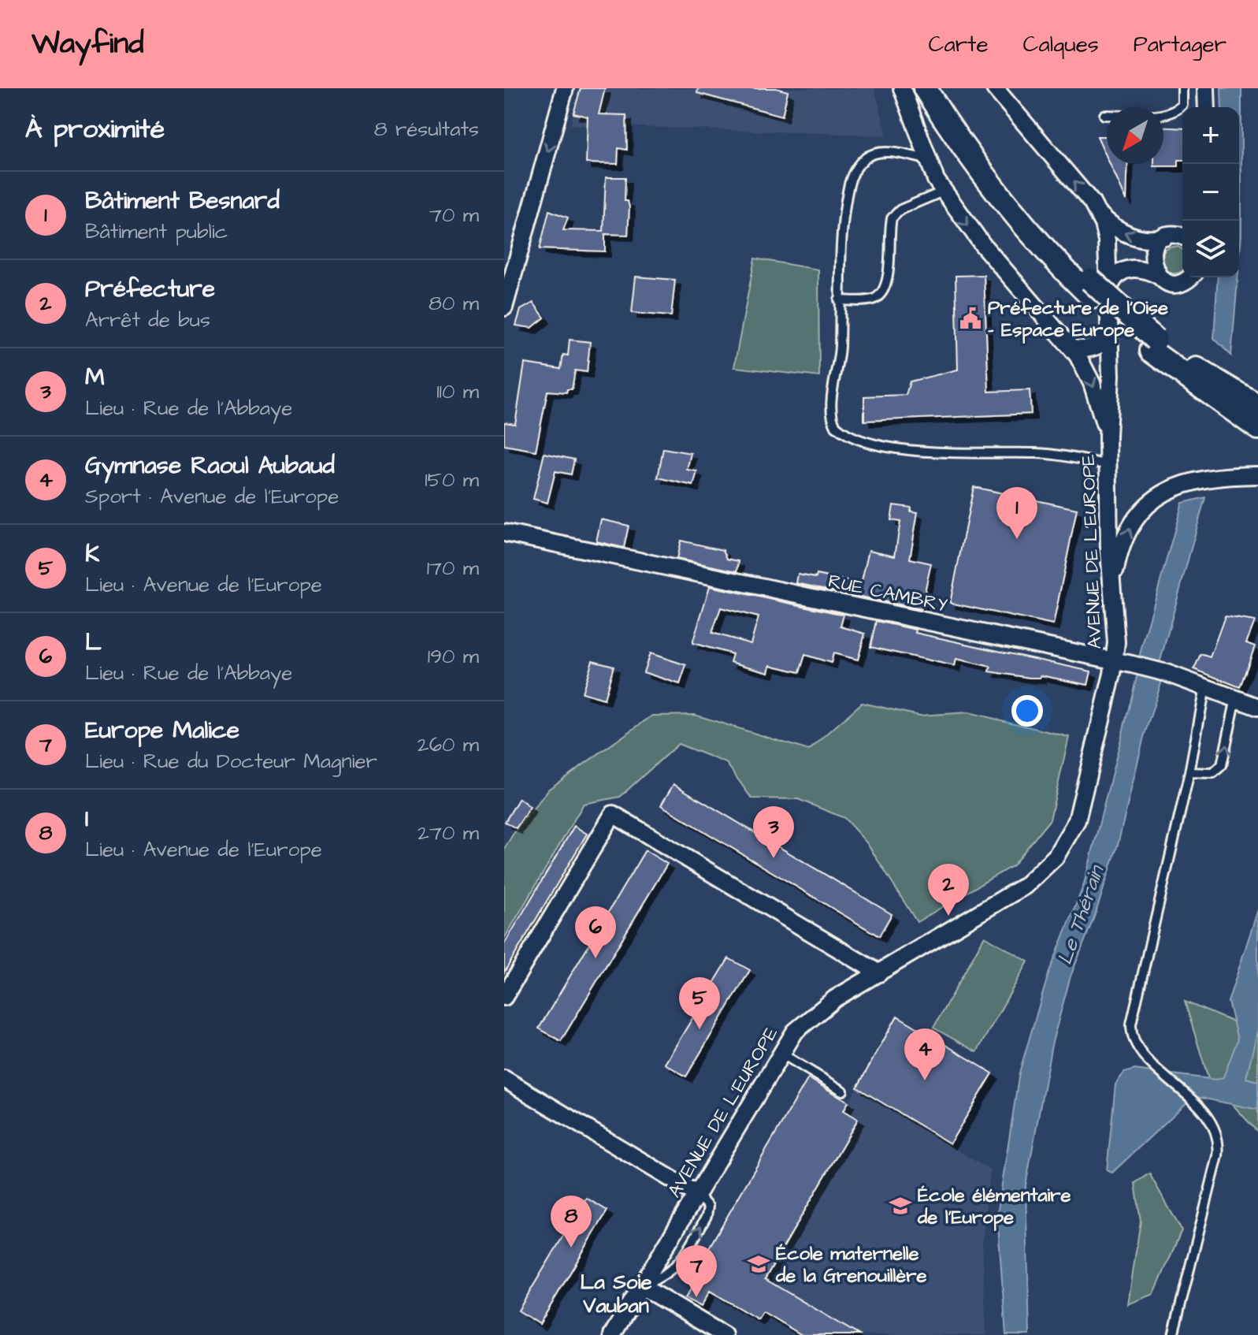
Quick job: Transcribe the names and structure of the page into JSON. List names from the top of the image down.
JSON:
{
  "streets": {
    "street": ["AVENUE DE L'EUROPE", "RUE CAMBRY"]
  },
  "crossings": [
    ["AVENUE DE L'EUROPE", "RUE CAMBRY"]
  ],
  "districts": ["La Soie Vauban"],
  "water": ["Le Thérain"],
  "places": {
    "public building": ["Préfecture de l'Oise – Espace Europe"],
    "school or university": ["École élémentaire de l'Europe", "École maternelle de la Grenouillère"]
  },
  "north": "bottom left",
  "page": {
    "header": "Wayfind",
    "nav": ["Carte", "Calques", "Partager"],
    "heading": ["À proximité", "8 résultats"],
    "map_buttons": ["+", "−"],
    "list": [
      {
        "mark": "1",
        "name": "Bâtiment Besnard",
        "note": "Bâtiment public",
        "value": "70 m"
      },
      {
        "mark": "2",
        "name": "Préfecture",
        "note": "Arrêt de bus",
        "value": "80 m"
      },
      {
        "mark": "3",
        "name": "M",
        "note": "Lieu · Rue de l'Abbaye",
        "value": "110 m"
      },
      {
        "mark": "4",
        "name": "Gymnase Raoul Aubaud",
        "note": "Sport · Avenue de l'Europe",
        "value": "150 m"
      },
      {
        "mark": "5",
        "name": "K",
        "note": "Lieu · Avenue de l'Europe",
        "value": "170 m"
      },
      {
        "mark": "6",
        "name": "L",
        "note": "Lieu · Rue de l'Abbaye",
        "value": "190 m"
      },
      {
        "mark": "7",
        "name": "Europe Malice",
        "note": "Lieu · Rue du Docteur Magnier",
        "value": "260 m"
      },
      {
        "mark": "8",
        "name": "I",
        "note": "Lieu · Avenue de l'Europe",
        "value": "270 m"
      }
    ],
    "pins": [
      "1",
      "3",
      "2",
      "6",
      "5",
      "4",
      "8",
      "7"
    ]
  }
}
